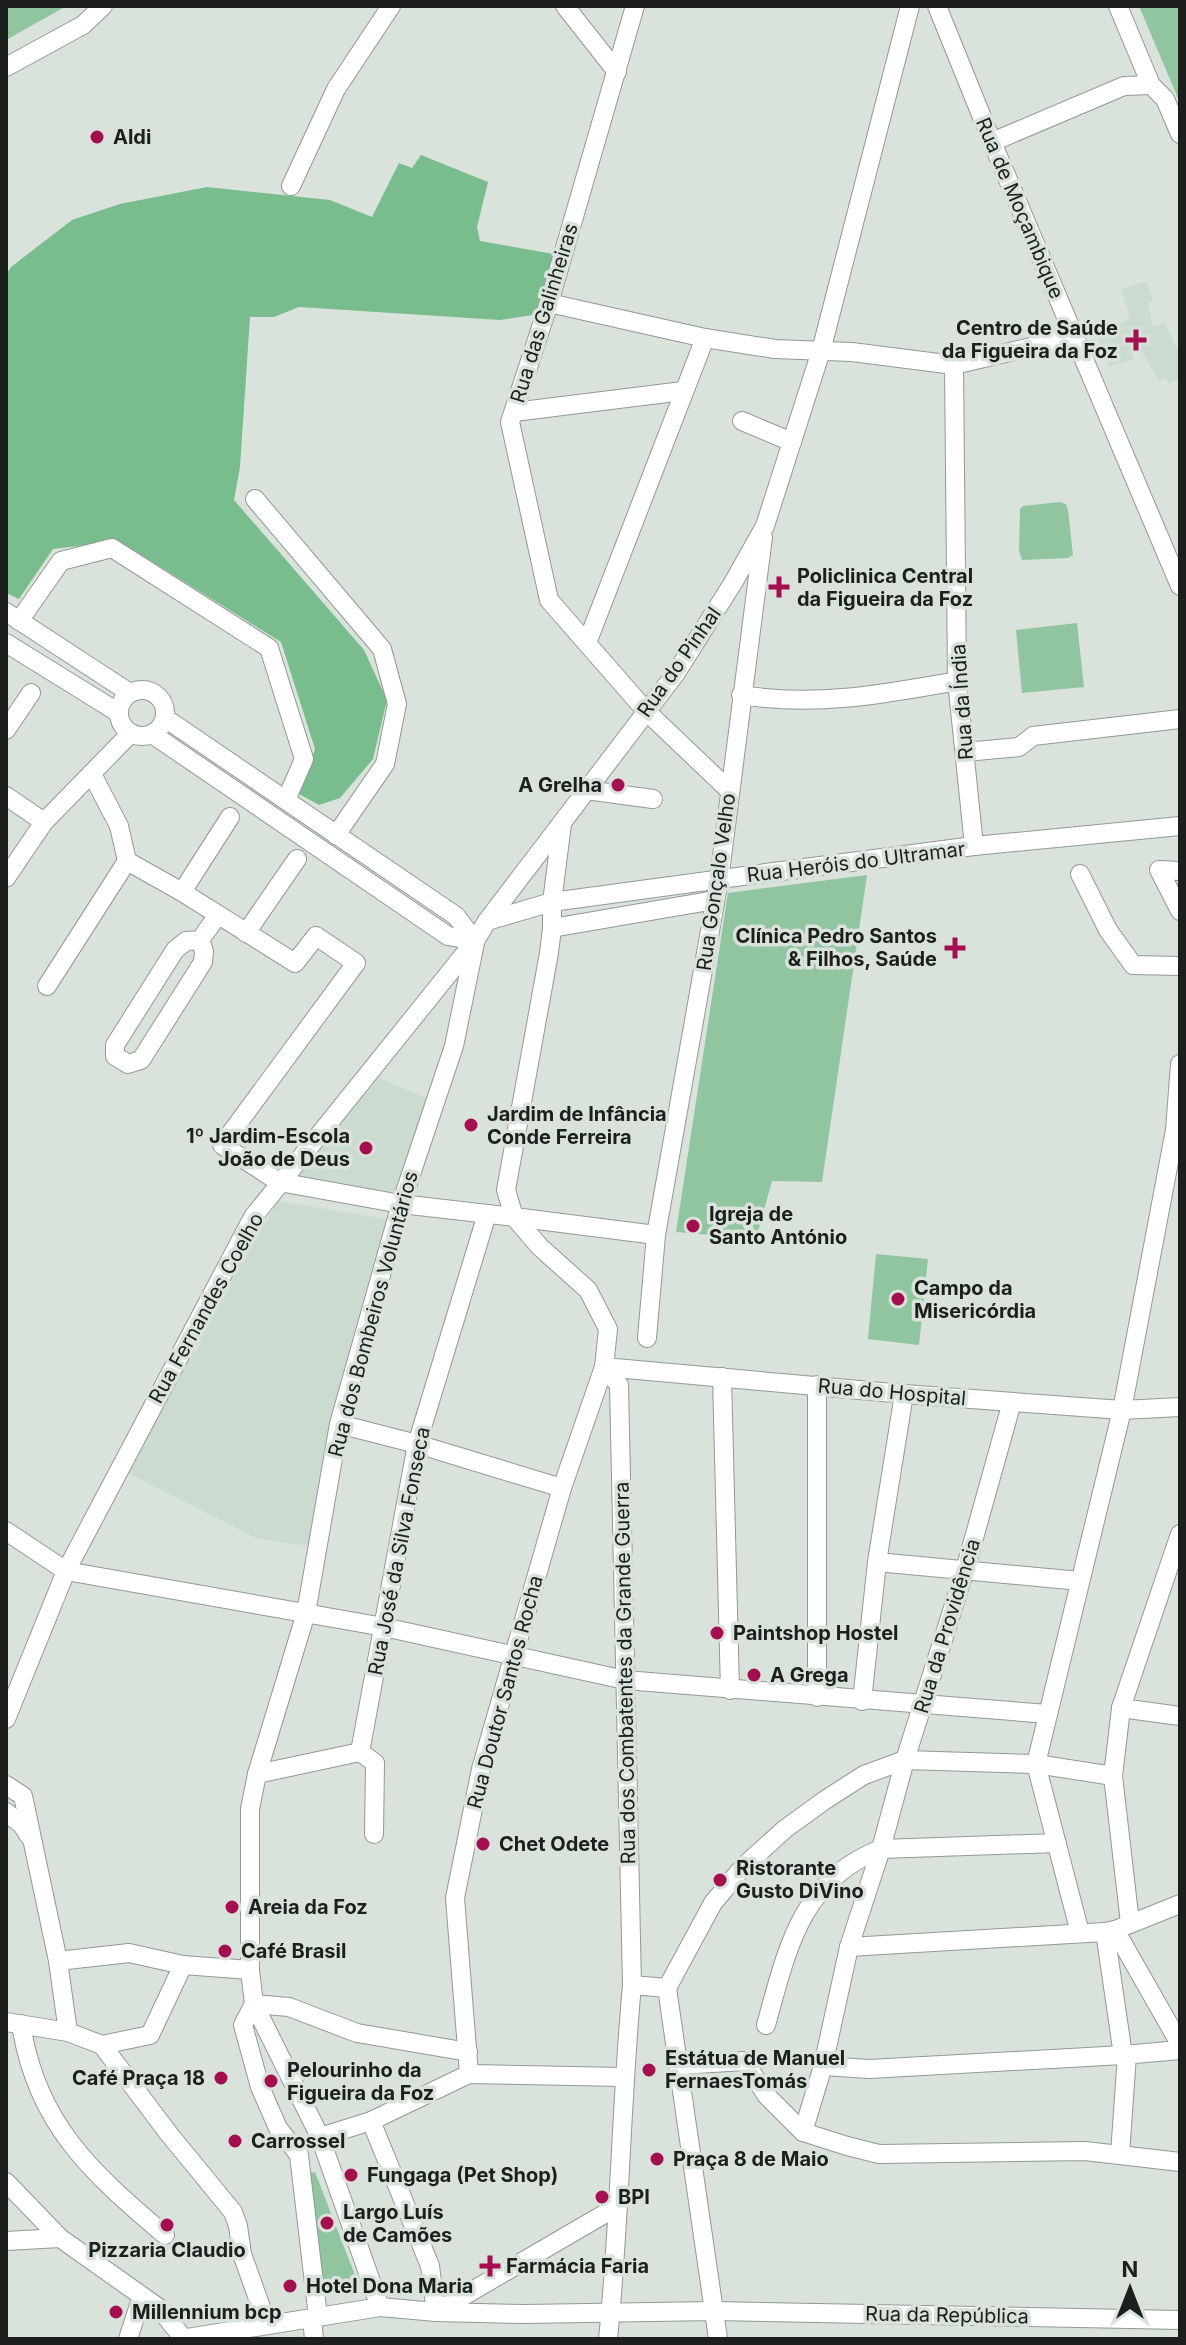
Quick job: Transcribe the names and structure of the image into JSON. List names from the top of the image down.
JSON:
{
  "streets": {
    "street": [
      "Rua de Moçambique",
      "Rua das Galinheiras",
      "Rua do Pinhal",
      "Rua da Índia",
      "Rua Heróis do Ultramar",
      "Rua Gonçalo Velho",
      "Rua Fernandes Coelho",
      "Rua dos Bombeiros Voluntários",
      "Rua do Hospital",
      "Rua José da Silva Fonseca",
      "Rua da Providência",
      "Rua dos Combatentes da Grande Guerra",
      "Rua Doutor Santos Rocha",
      "Rua da República"
    ]
  },
  "crossings": [
    ["Rua das Galinheiras", "Rua do Pinhal"],
    ["Rua das Galinheiras", "Rua Gonçalo Velho"],
    ["Rua do Pinhal", "Rua Heróis do Ultramar"],
    ["Rua do Pinhal", "Rua Gonçalo Velho"],
    ["Rua do Pinhal", "Rua Fernandes Coelho"],
    ["Rua do Pinhal", "Rua dos Bombeiros Voluntários"],
    ["Rua da Índia", "Rua Heróis do Ultramar"],
    ["Rua Heróis do Ultramar", "Rua Gonçalo Velho"],
    ["Rua Fernandes Coelho", "Rua dos Bombeiros Voluntários"],
    ["Rua do Hospital", "Rua da Providência"],
    ["Rua do Hospital", "Rua dos Combatentes da Grande Guerra"],
    ["Rua do Hospital", "Rua Doutor Santos Rocha"],
    ["Rua dos Combatentes da Grande Guerra", "Rua Doutor Santos Rocha"]
  ],
  "places": {
    "other": [
      "Aldi",
      "A Grelha",
      "Jardim de Infância Conde Ferreira",
      "1º Jardim-Escola João de Deus",
      "Igreja de Santo António",
      "Campo da Misericórdia",
      "Paintshop Hostel",
      "A Grega",
      "Chet Odete",
      "Ristorante Gusto DiVino",
      "Areia da Foz",
      "Café Brasil",
      "Estátua de Manuel FernaesTomás",
      "Café Praça 18",
      "Pelourinho da Figueira da Foz",
      "Carrossel",
      "Praça 8 de Maio",
      "Fungaga (Pet Shop)",
      "BPI",
      "Largo Luís de Camões",
      "Pizzaria Claudio",
      "Hotel Dona Maria",
      "Millennium bcp"
    ],
    "health": [
      "Centro de Saúde da Figueira da Foz",
      "Policlinica Central da Figueira da Foz",
      "Clínica Pedro Santos & Filhos, Saúde",
      "Farmácia Faria"
    ]
  },
  "north": "top"
}
